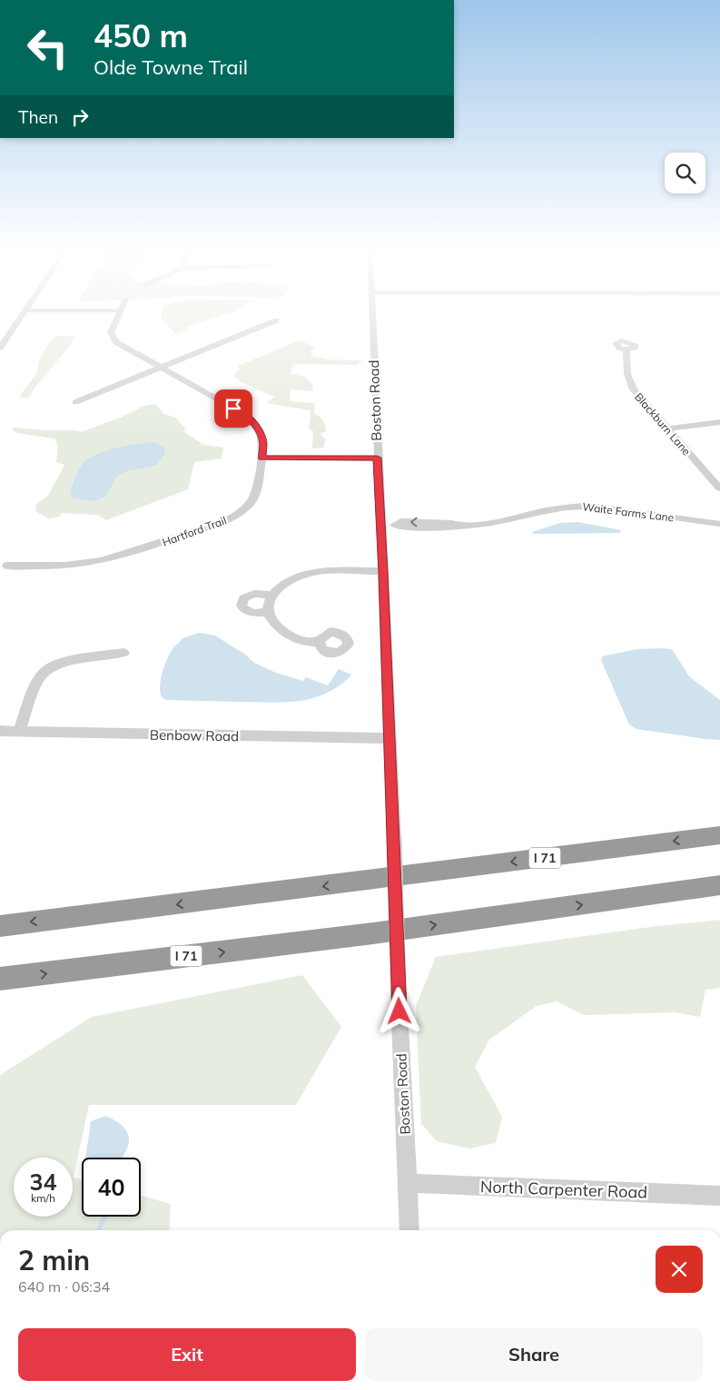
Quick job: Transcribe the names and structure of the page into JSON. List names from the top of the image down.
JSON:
{
  "streets": {
    "highway": ["I 71"],
    "street": [
      "Boston Road",
      "Blackburn Lane",
      "Waite Farms Lane",
      "Hartford Trail",
      "Benbow Road",
      "North Carpenter Road"
    ]
  },
  "crossings": [
    ["Boston Road", "Waite Farms Lane"],
    ["Boston Road", "Benbow Road"],
    ["Boston Road", "North Carpenter Road"]
  ],
  "page": {
    "turn": ["450 m", "Olde Towne Trail"],
    "then": "Then",
    "speed": "34 km/h",
    "limit": "40",
    "heading": ["2 min", "640 m · 06:34"],
    "buttons": ["Exit", "Share"]
  }
}
